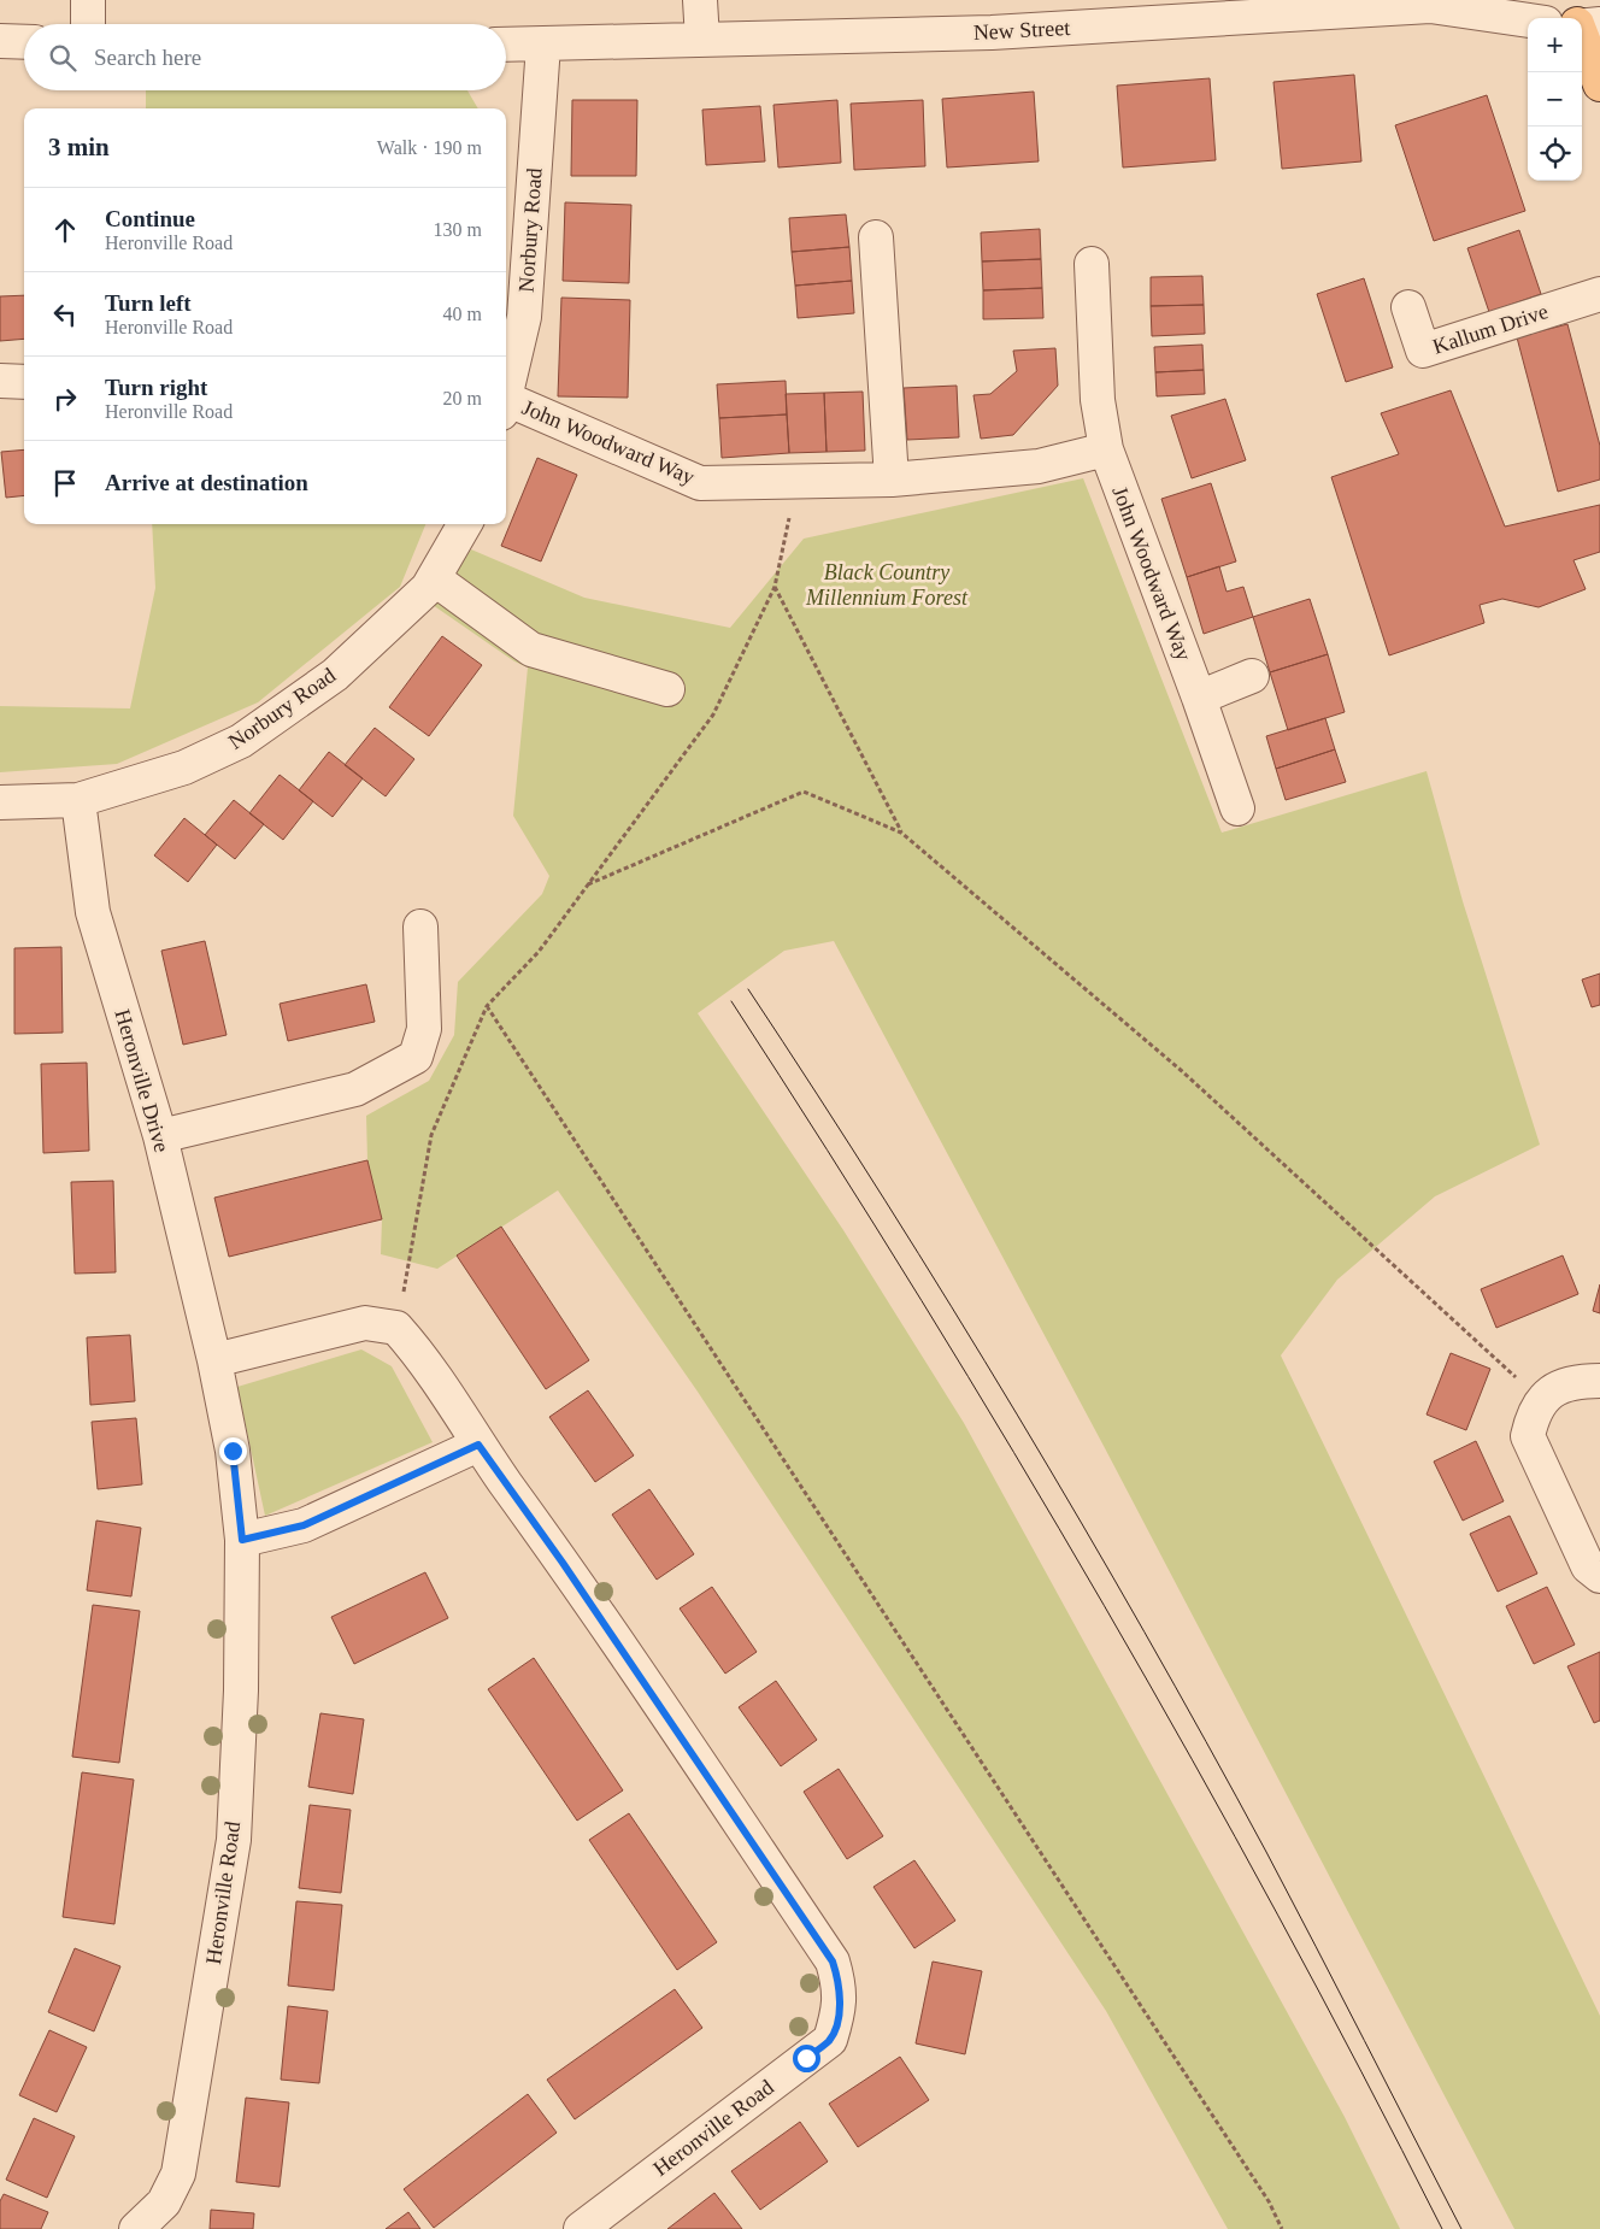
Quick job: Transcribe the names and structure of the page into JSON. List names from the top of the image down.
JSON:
{
  "streets": {
    "street": [
      "New Street",
      "Norbury Road",
      "Kallum Drive",
      "John Woodward Way",
      "Heronville Drive",
      "Heronville Road"
    ]
  },
  "crossings": [
    ["New Street", "Norbury Road"],
    ["Norbury Road", "Heronville Drive"],
    ["Heronville Drive", "Heronville Road"]
  ],
  "parks": ["Black Country Millennium Forest"],
  "page": {
    "map_buttons": ["+", "−"],
    "search": "Search here",
    "heading": ["3 min", "Walk · 190 m"],
    "list": [
      ["Continue", "Heronville Road", "130 m"],
      ["Turn left", "Heronville Road", "40 m"],
      ["Turn right", "Heronville Road", "20 m"],
      "Arrive at destination"
    ]
  }
}
